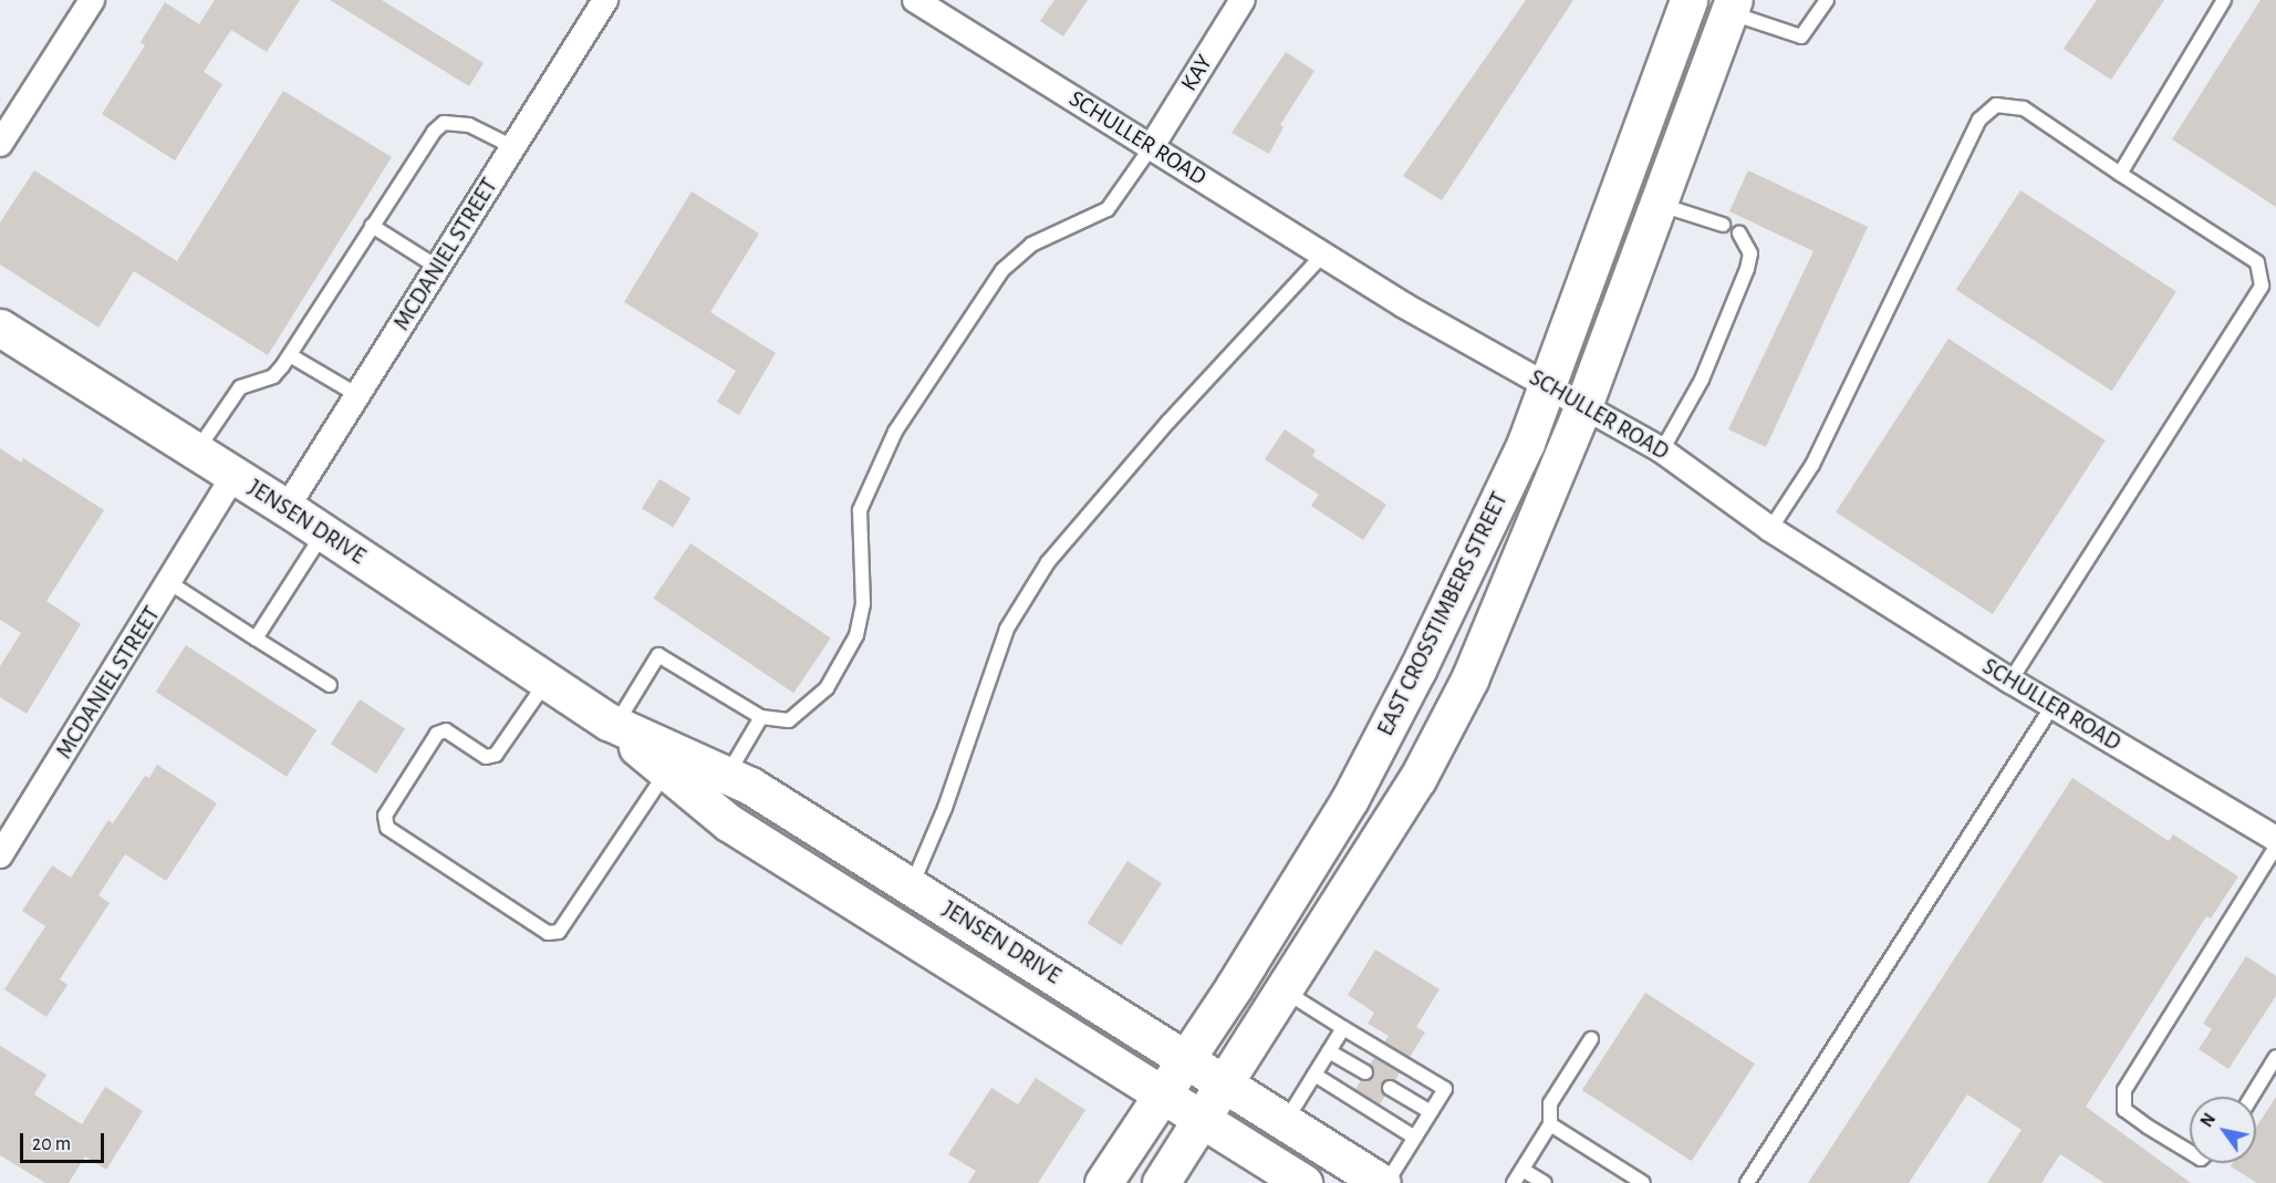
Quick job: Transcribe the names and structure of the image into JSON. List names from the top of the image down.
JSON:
{
  "streets": {
    "main road": ["JENSEN DRIVE", "EAST CROSSTIMBERS STREET"],
    "street": ["KAY", "SCHULLER ROAD", "MCDANIEL STREET"]
  },
  "crossings": [
    ["KAY", "SCHULLER ROAD"],
    ["SCHULLER ROAD", "EAST CROSSTIMBERS STREET"],
    ["MCDANIEL STREET", "JENSEN DRIVE"],
    ["JENSEN DRIVE", "EAST CROSSTIMBERS STREET"]
  ],
  "scale_bar": "20 m",
  "north": "top left"
}
